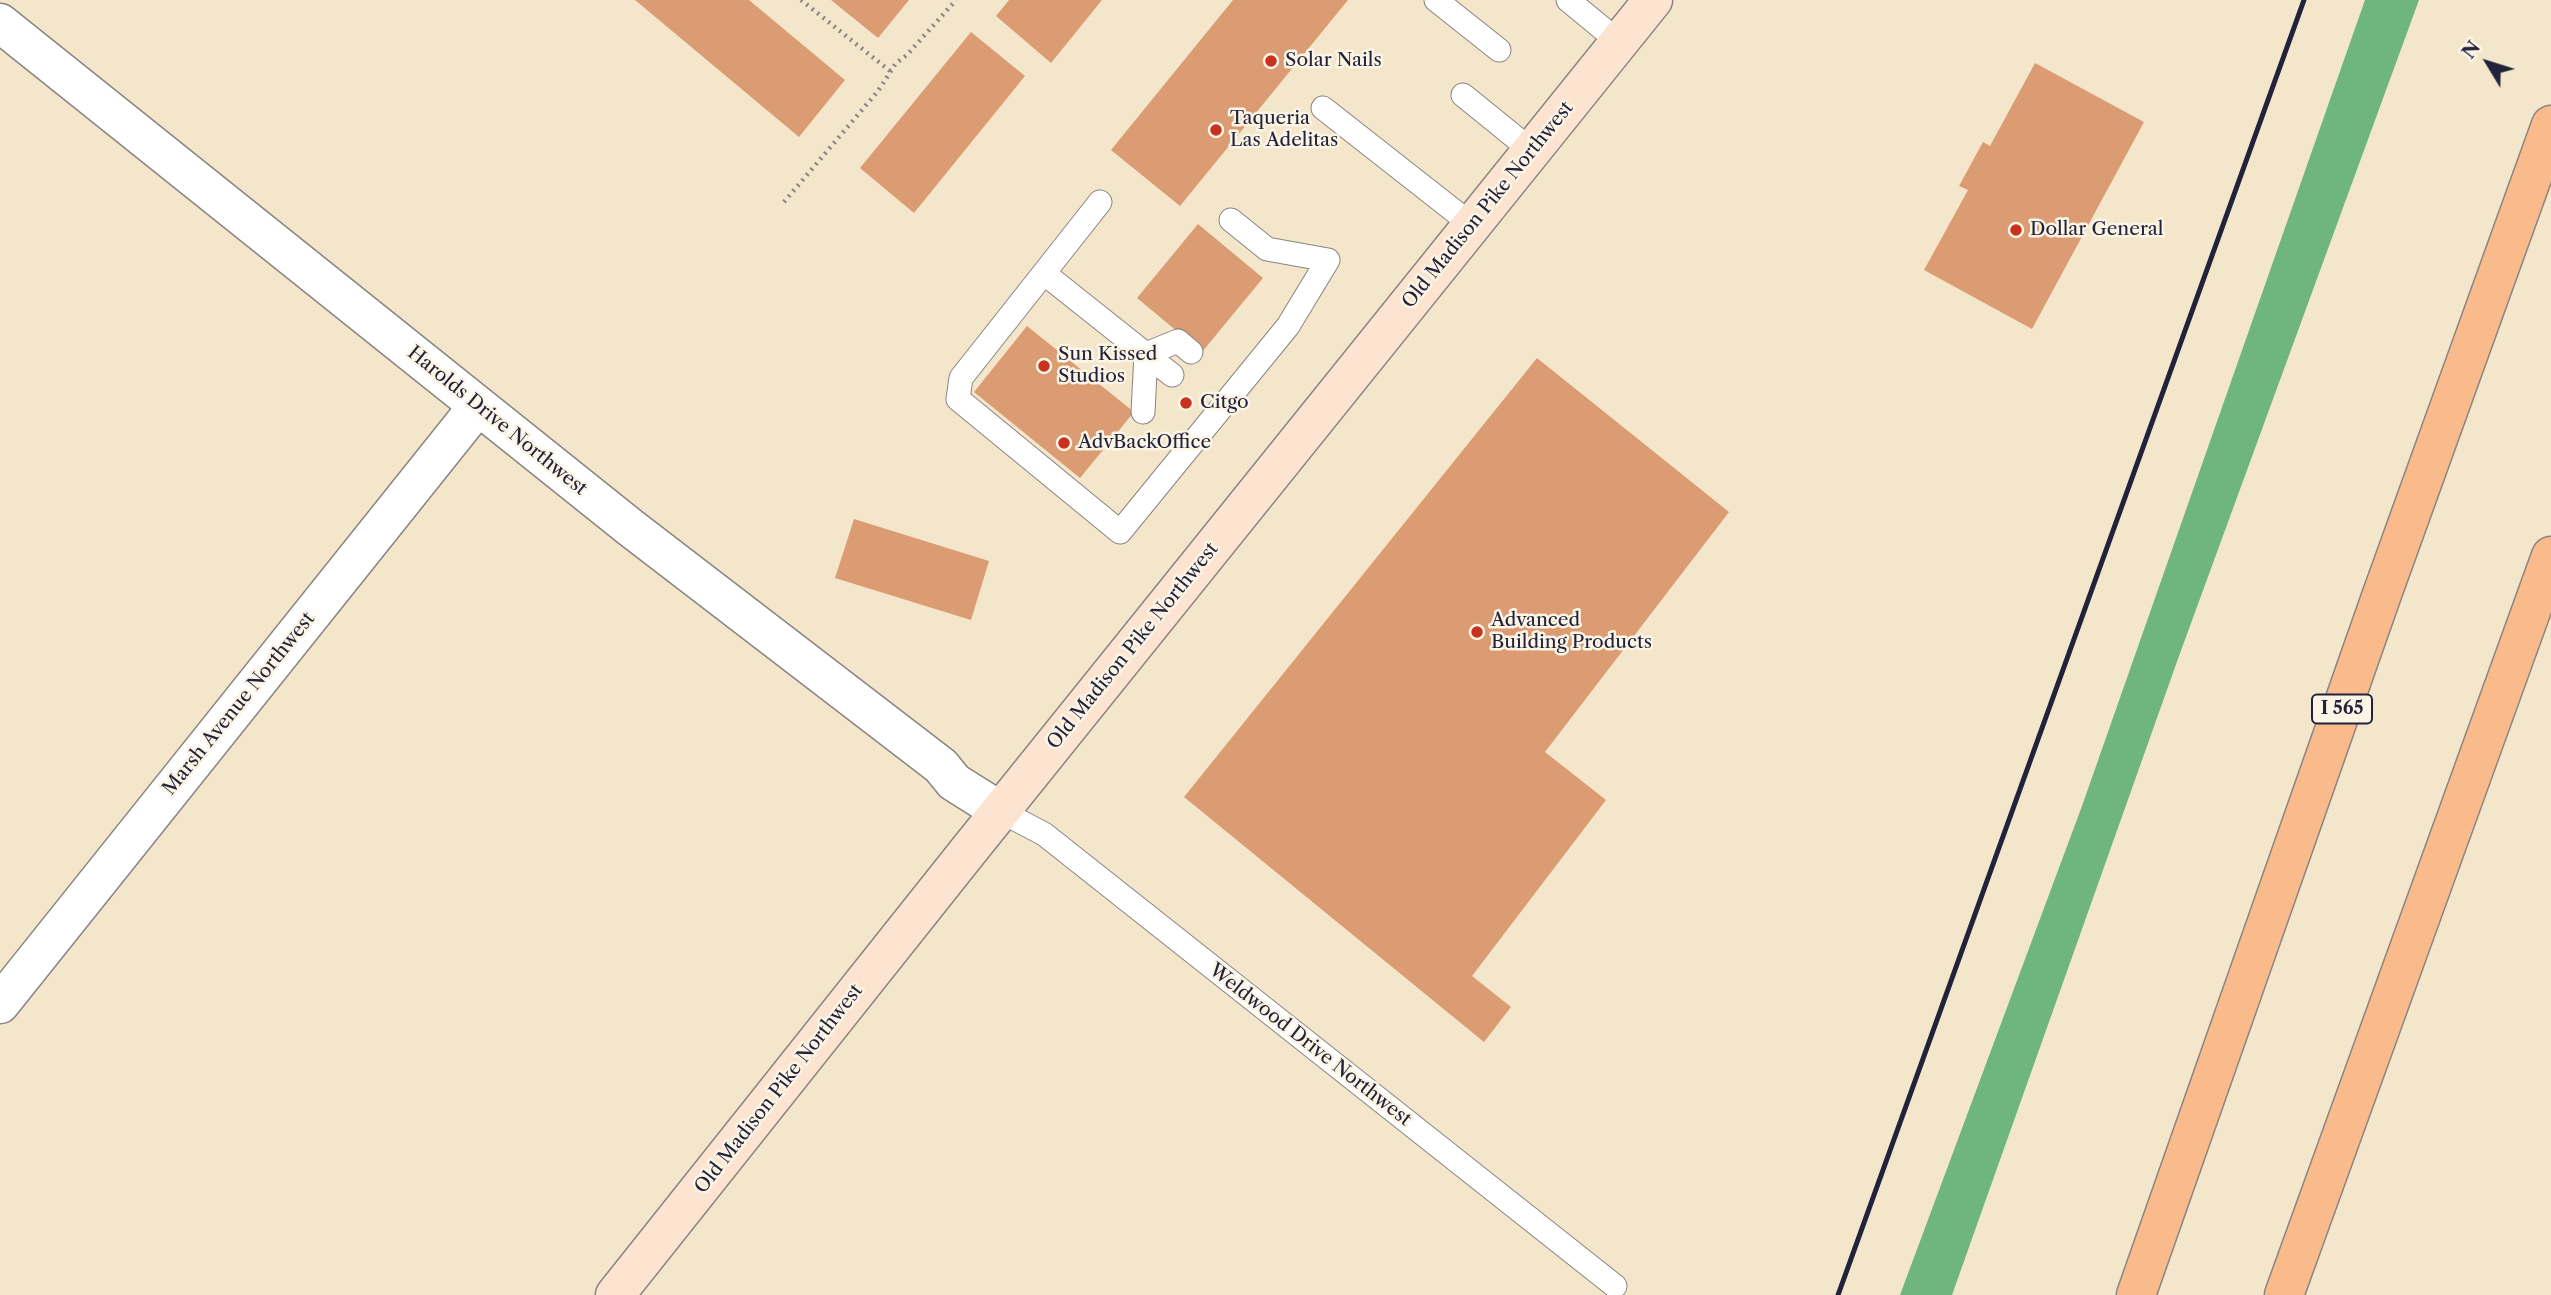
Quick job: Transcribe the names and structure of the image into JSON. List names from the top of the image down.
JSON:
{
  "streets": {
    "highway": ["I 565"],
    "main road": ["Old Madison Pike Northwest"],
    "street": ["Harolds Drive Northwest", "Marsh Avenue Northwest"],
    "lane": ["Weldwood Drive Northwest"]
  },
  "crossings": [
    ["Old Madison Pike Northwest", "Harolds Drive Northwest"],
    ["Old Madison Pike Northwest", "Weldwood Drive Northwest"],
    ["Harolds Drive Northwest", "Marsh Avenue Northwest"],
    ["Harolds Drive Northwest", "Weldwood Drive Northwest"]
  ],
  "places": [
    "Solar Nails",
    "Taqueria Las Adelitas",
    "Dollar General",
    "Sun Kissed Studios",
    "Citgo",
    "AdvBackOffice",
    "Advanced Building Products"
  ],
  "north": "top left"
}
